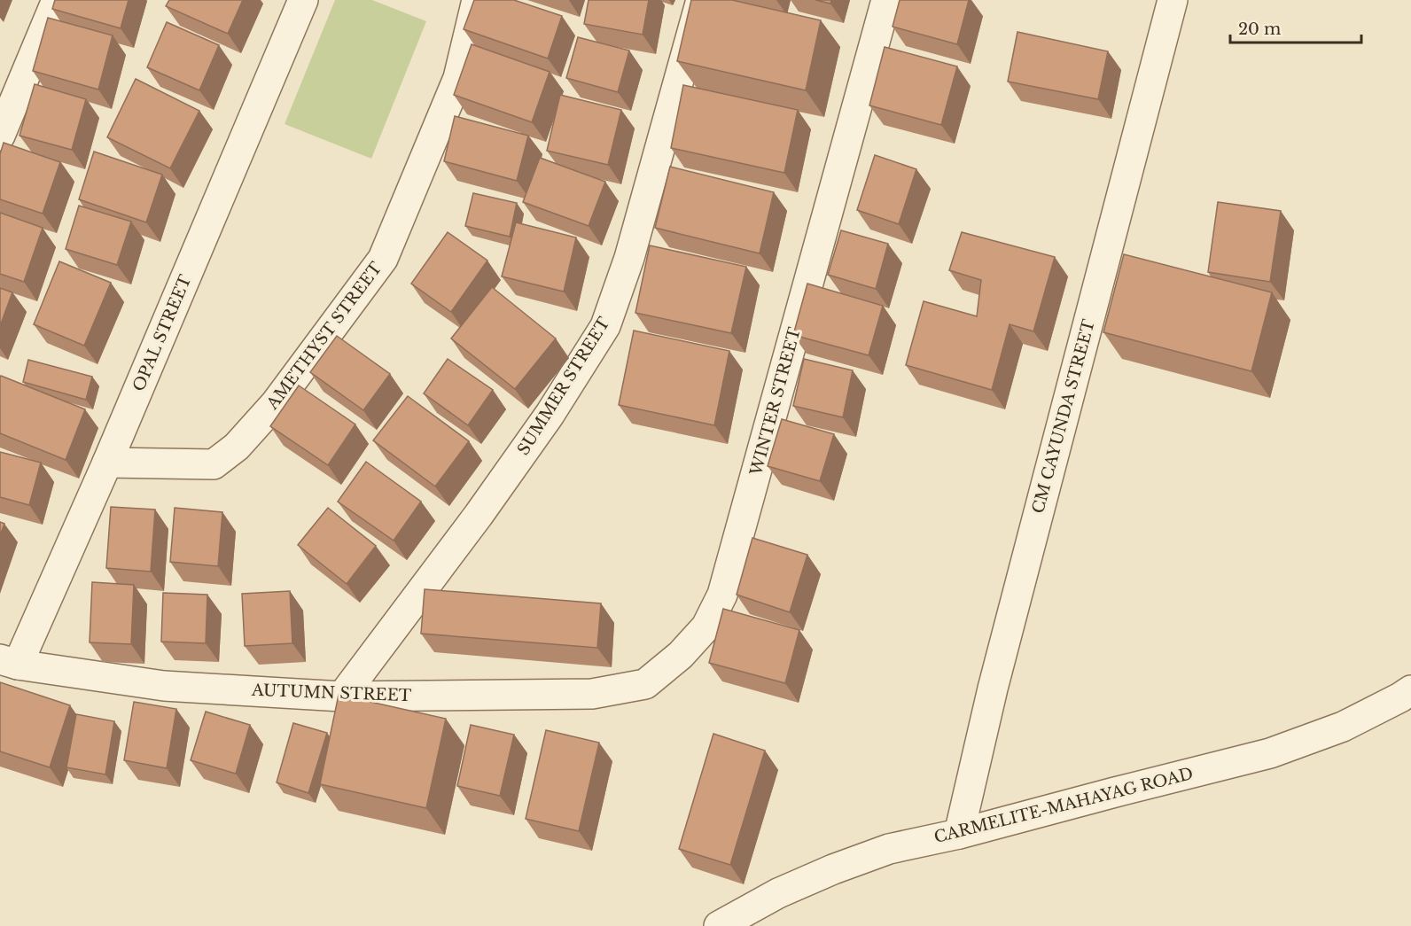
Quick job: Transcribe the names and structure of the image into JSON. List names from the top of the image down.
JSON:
{
  "streets": {
    "street": [
      "OPAL STREET",
      "AMETHYST STREET",
      "SUMMER STREET",
      "WINTER STREET",
      "CM CAYUNDA STREET",
      "AUTUMN STREET",
      "CARMELITE-MAHAYAG ROAD"
    ]
  },
  "crossings": [
    ["OPAL STREET", "AMETHYST STREET"],
    ["OPAL STREET", "AUTUMN STREET"],
    ["SUMMER STREET", "AUTUMN STREET"],
    ["WINTER STREET", "AUTUMN STREET"],
    ["CM CAYUNDA STREET", "CARMELITE-MAHAYAG ROAD"]
  ],
  "scale_bar": "20 m"
}
